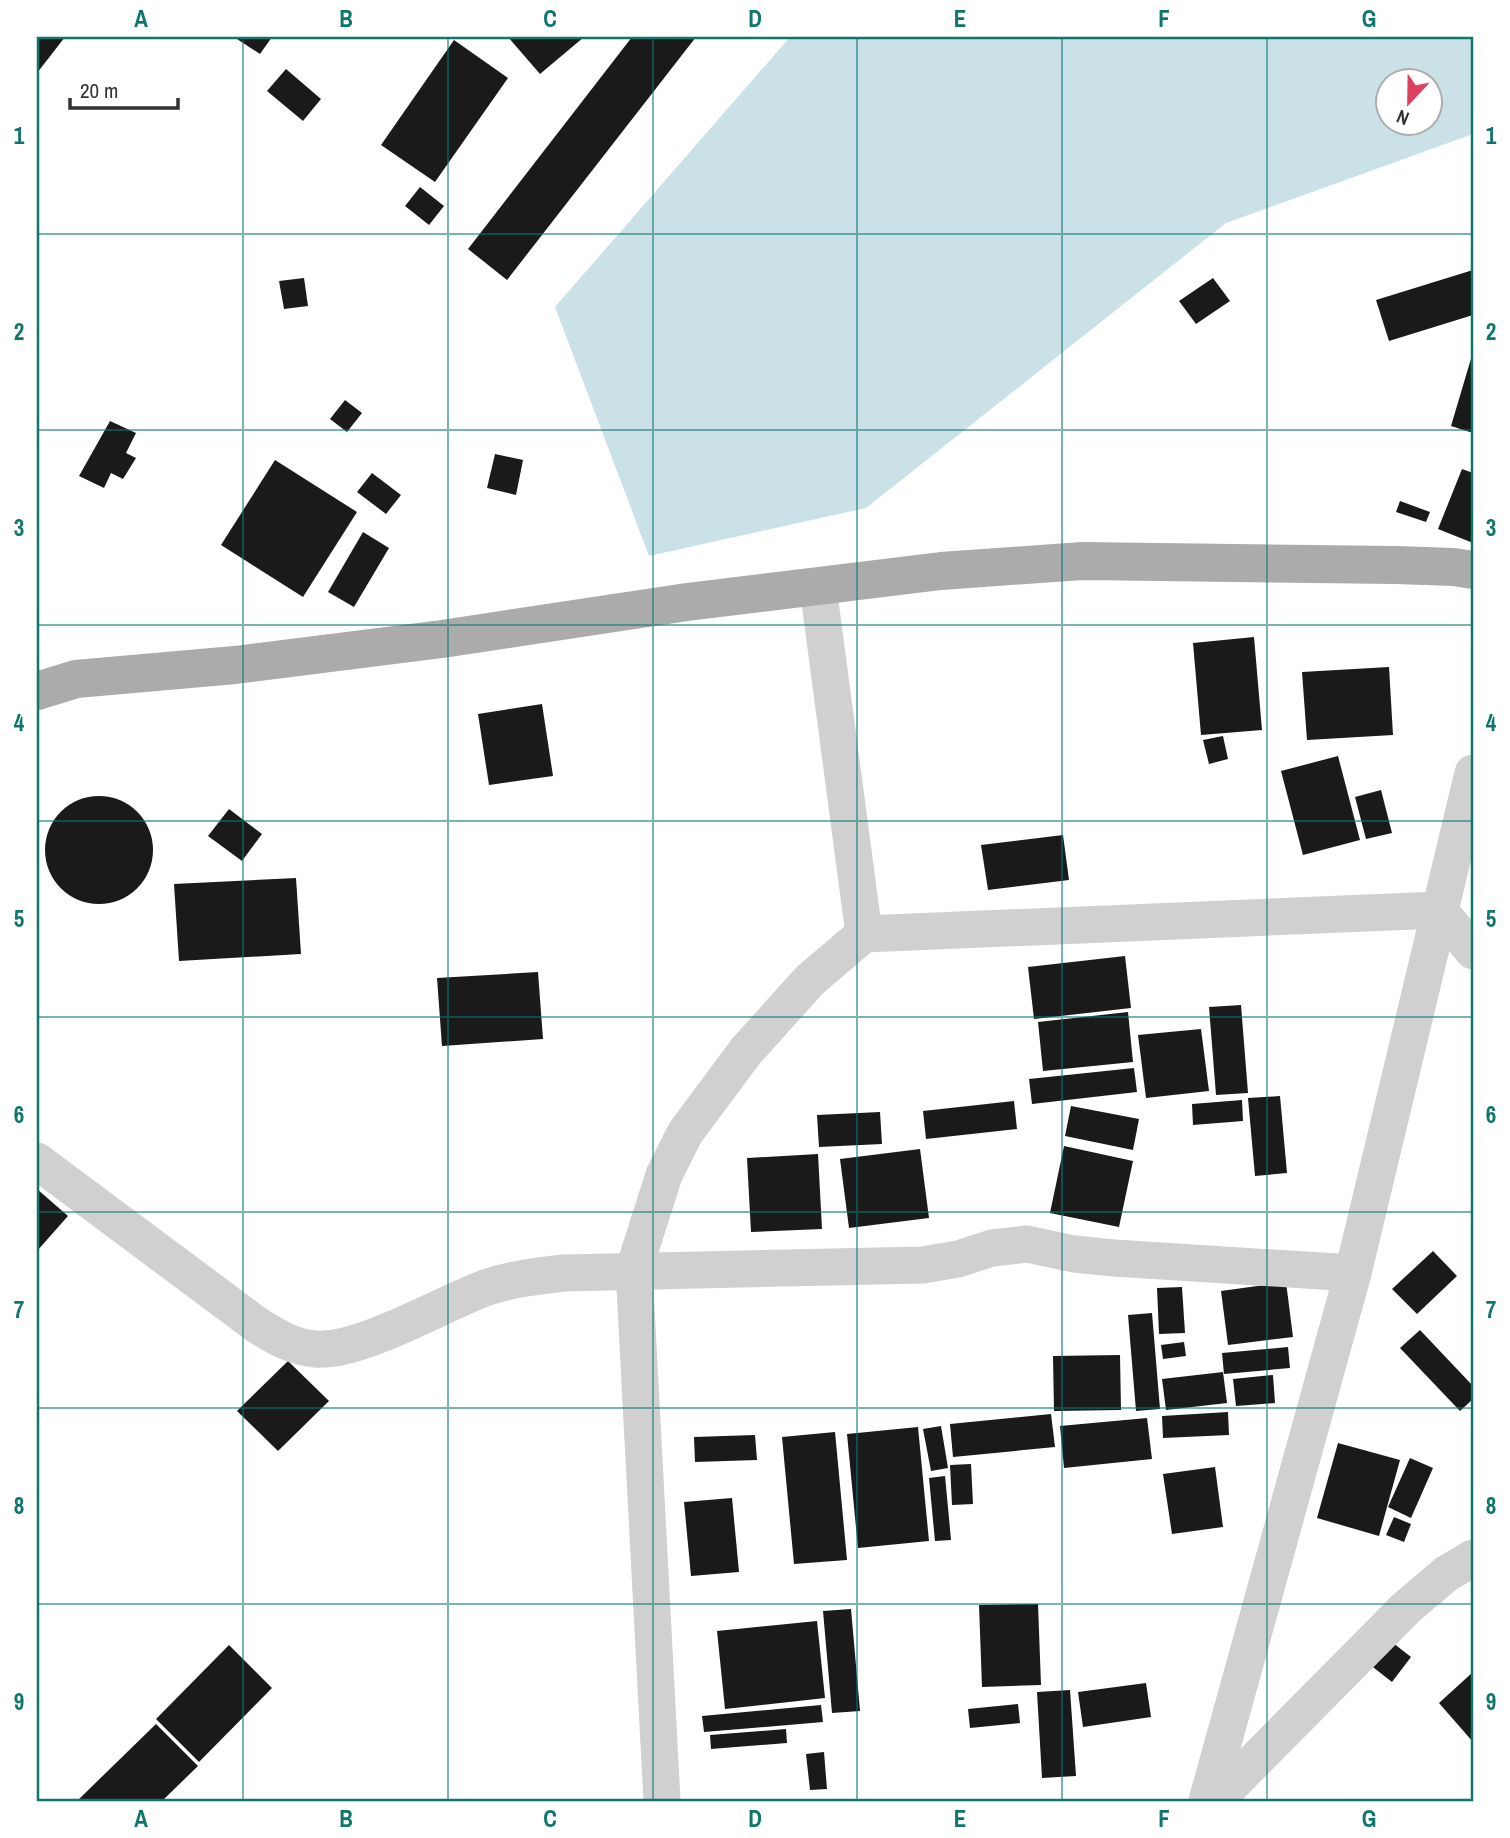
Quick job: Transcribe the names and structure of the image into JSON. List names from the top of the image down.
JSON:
{
  "scale_bar": "20 m",
  "north": "bottom",
  "grid": {
    "columns": [
      "A",
      "B",
      "C",
      "D",
      "E",
      "F",
      "G"
    ],
    "rows": [
      "1",
      "2",
      "3",
      "4",
      "5",
      "6",
      "7",
      "8",
      "9"
    ]
  }
}
